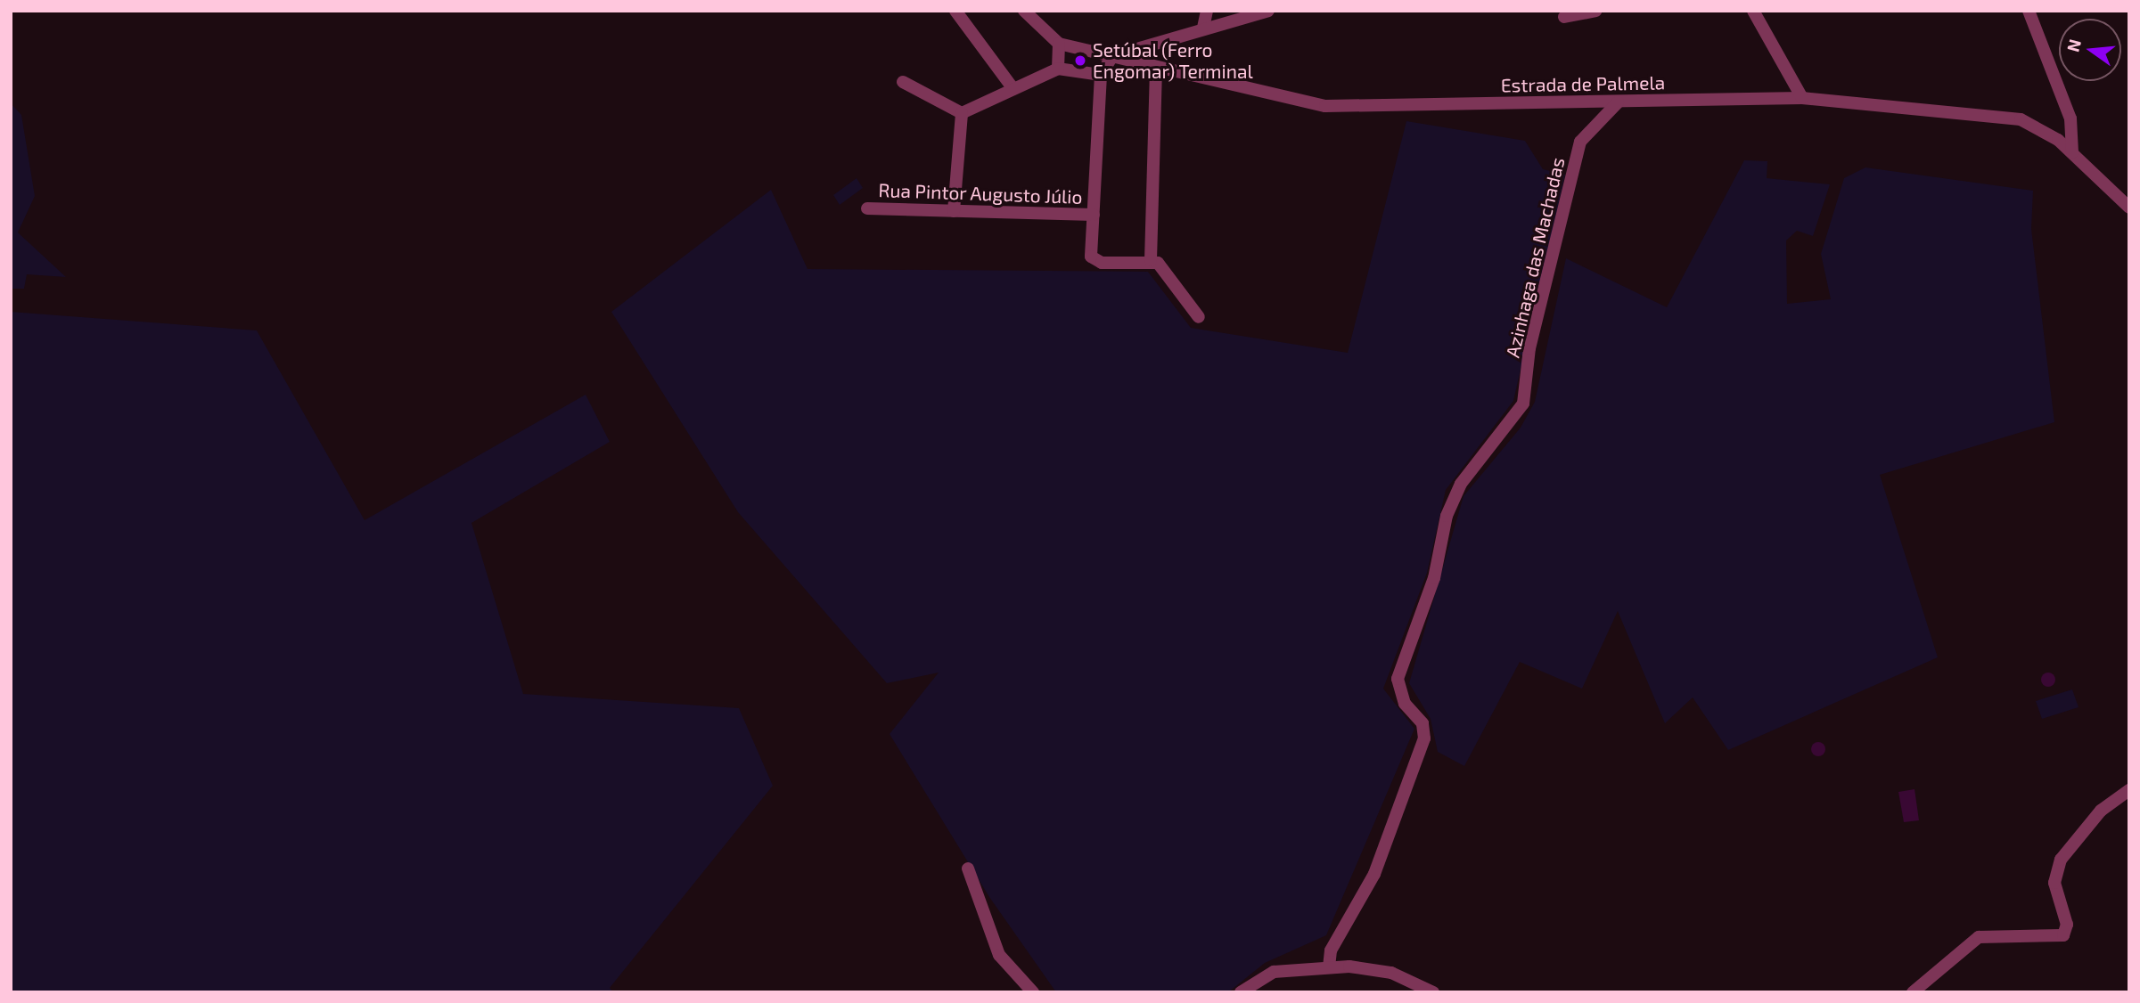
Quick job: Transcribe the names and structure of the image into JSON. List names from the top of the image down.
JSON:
{
  "streets": {
    "street": ["Estrada de Palmela", "Rua Pintor Augusto Júlio", "Azinhaga das Machadas"]
  },
  "crossings": [
    ["Estrada de Palmela", "Azinhaga das Machadas"]
  ],
  "places": ["Setúbal (Ferro Engomar) Terminal"],
  "north": "left"
}
